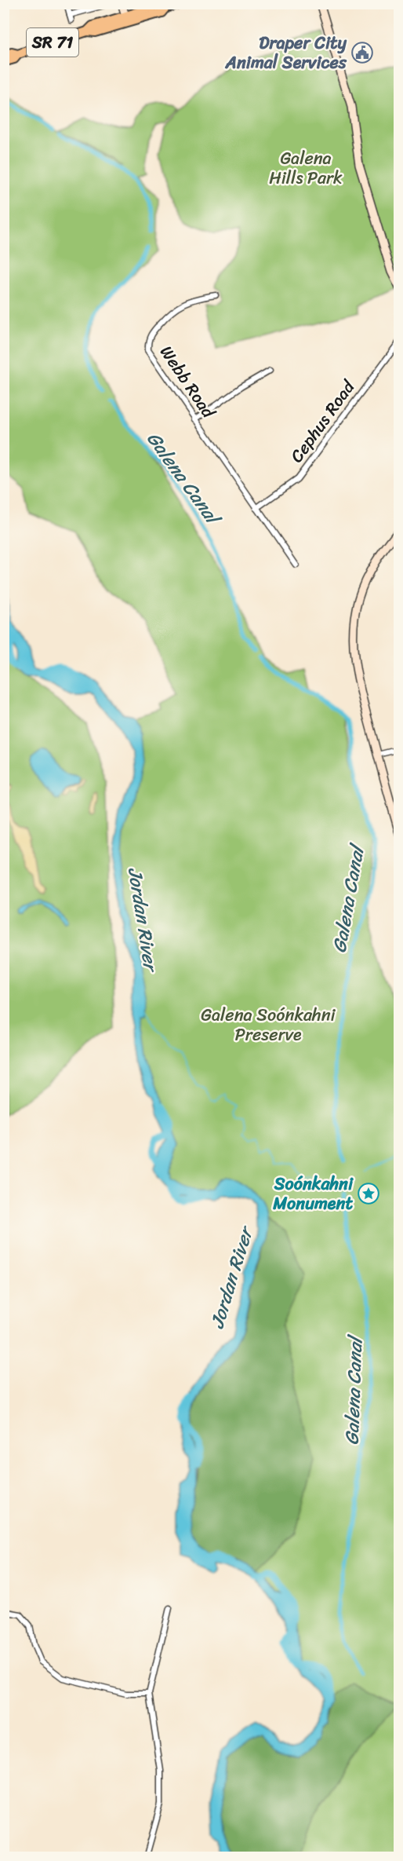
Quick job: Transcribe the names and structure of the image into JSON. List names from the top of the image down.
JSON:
{
  "streets": {
    "main road": ["SR 71"],
    "street": ["Webb Road", "Cephus Road"]
  },
  "crossings": [
    ["Webb Road", "Cephus Road"]
  ],
  "water": ["Galena Canal", "Jordan River"],
  "parks": ["Galena Hills Park", "Galena Soónkahni Preserve"],
  "places": {
    "public building": ["Draper City Animal Services"],
    "place": ["Soónkahni Monument"]
  }
}
